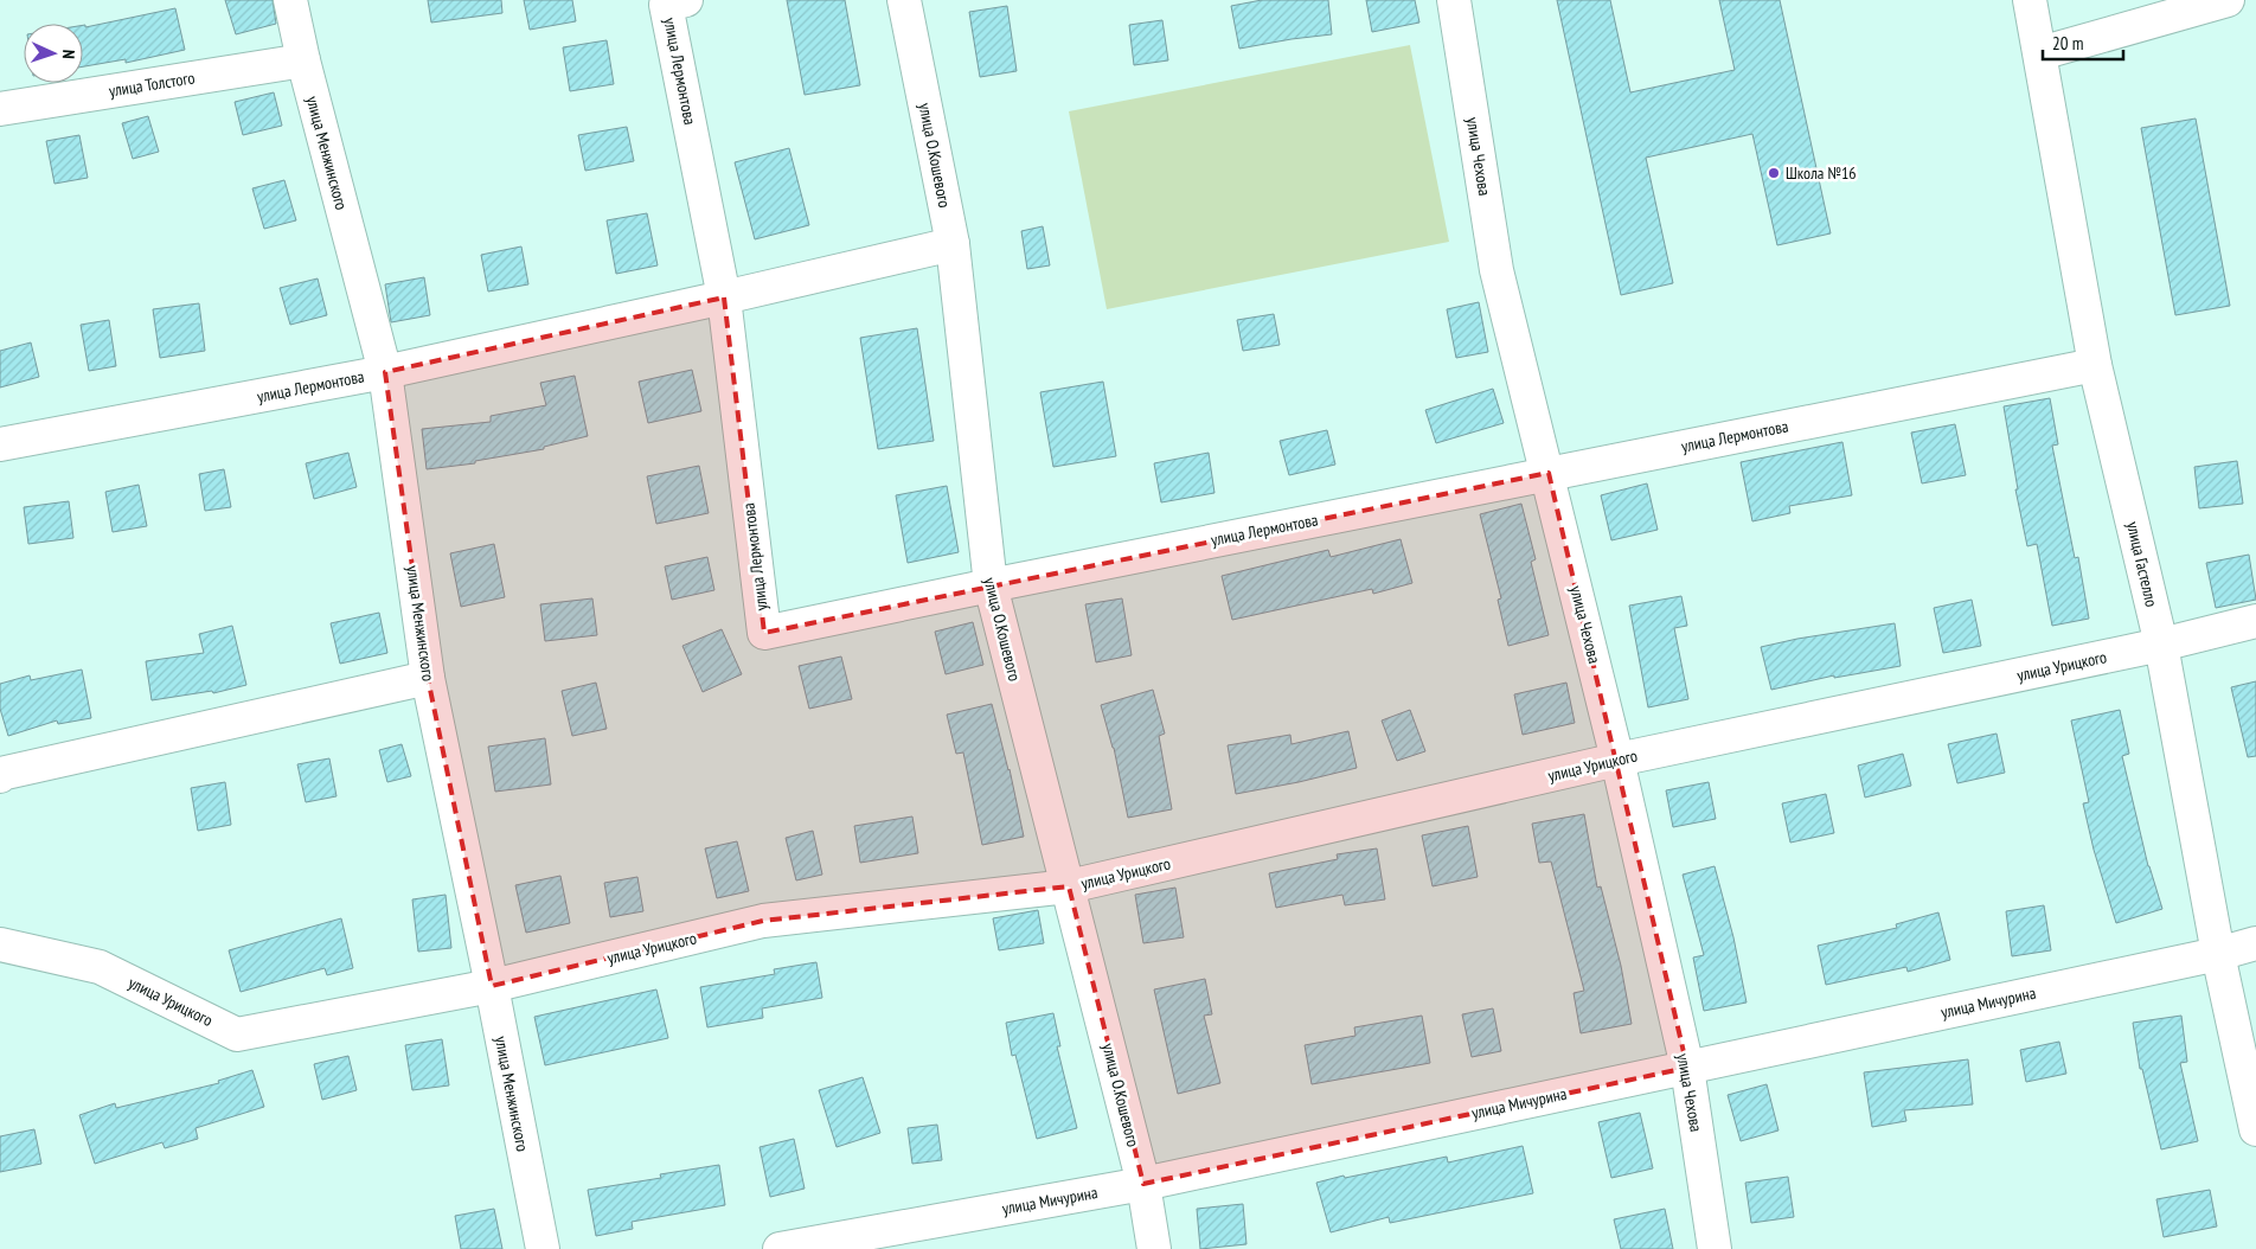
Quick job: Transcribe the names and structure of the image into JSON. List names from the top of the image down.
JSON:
{
  "streets": {
    "street": [
      "улица Лермонтова",
      "улица Толстого",
      "улица Менжинского",
      "улица О.Кошевого",
      "улица Чехова",
      "улица Гастелло",
      "улица Урицкого",
      "улица Мичурина"
    ]
  },
  "crossings": [
    ["улица Лермонтова", "улица Менжинского"],
    ["улица Лермонтова", "улица О.Кошевого"],
    ["улица Лермонтова", "улица Чехова"],
    ["улица Лермонтова", "улица Гастелло"],
    ["улица Толстого", "улица Менжинского"],
    ["улица Менжинского", "улица Урицкого"],
    ["улица О.Кошевого", "улица Урицкого"],
    ["улица О.Кошевого", "улица Мичурина"],
    ["улица Чехова", "улица Урицкого"],
    ["улица Чехова", "улица Мичурина"],
    ["улица Гастелло", "улица Урицкого"],
    ["улица Гастелло", "улица Мичурина"]
  ],
  "places": ["Школа №16"],
  "scale_bar": "20 m",
  "north": "right"
}
